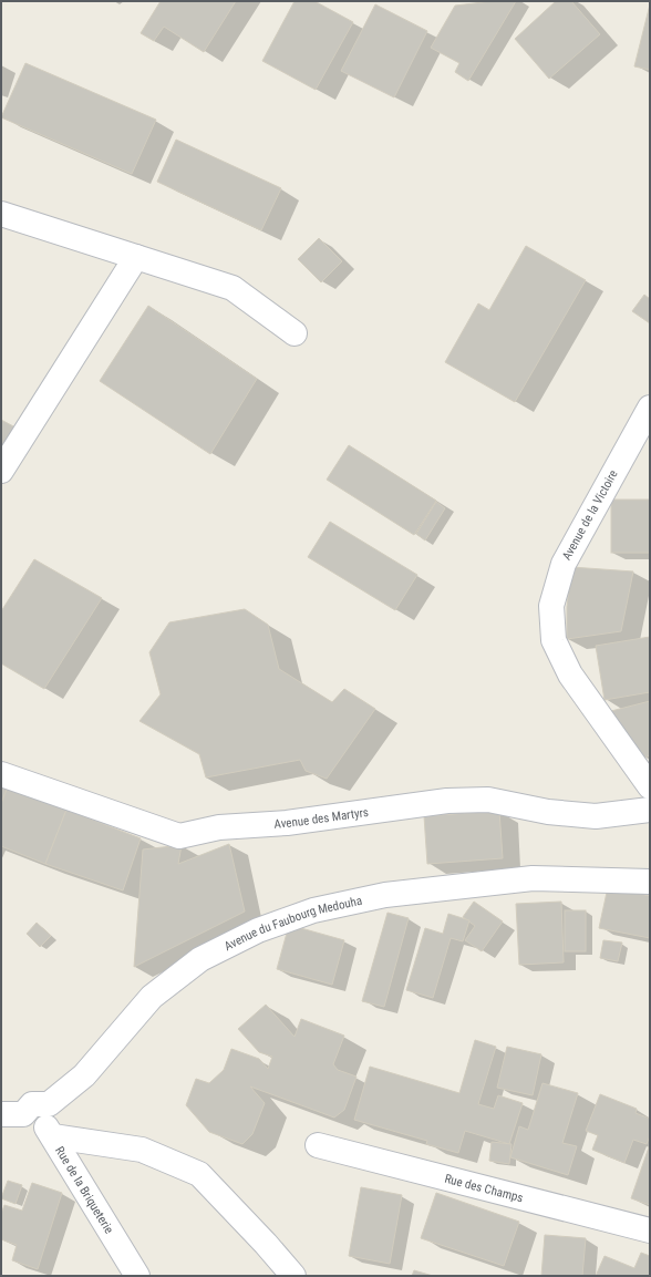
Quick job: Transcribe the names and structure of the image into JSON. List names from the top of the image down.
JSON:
{
  "streets": {
    "street": [
      "Avenue de la Victoire",
      "Avenue des Martyrs",
      "Avenue du Faubourg Medouha",
      "Rue des Champs",
      "Rue de la Briqueterie"
    ]
  },
  "crossings": [
    ["Avenue du Faubourg Medouha", "Rue de la Briqueterie"]
  ]
}
